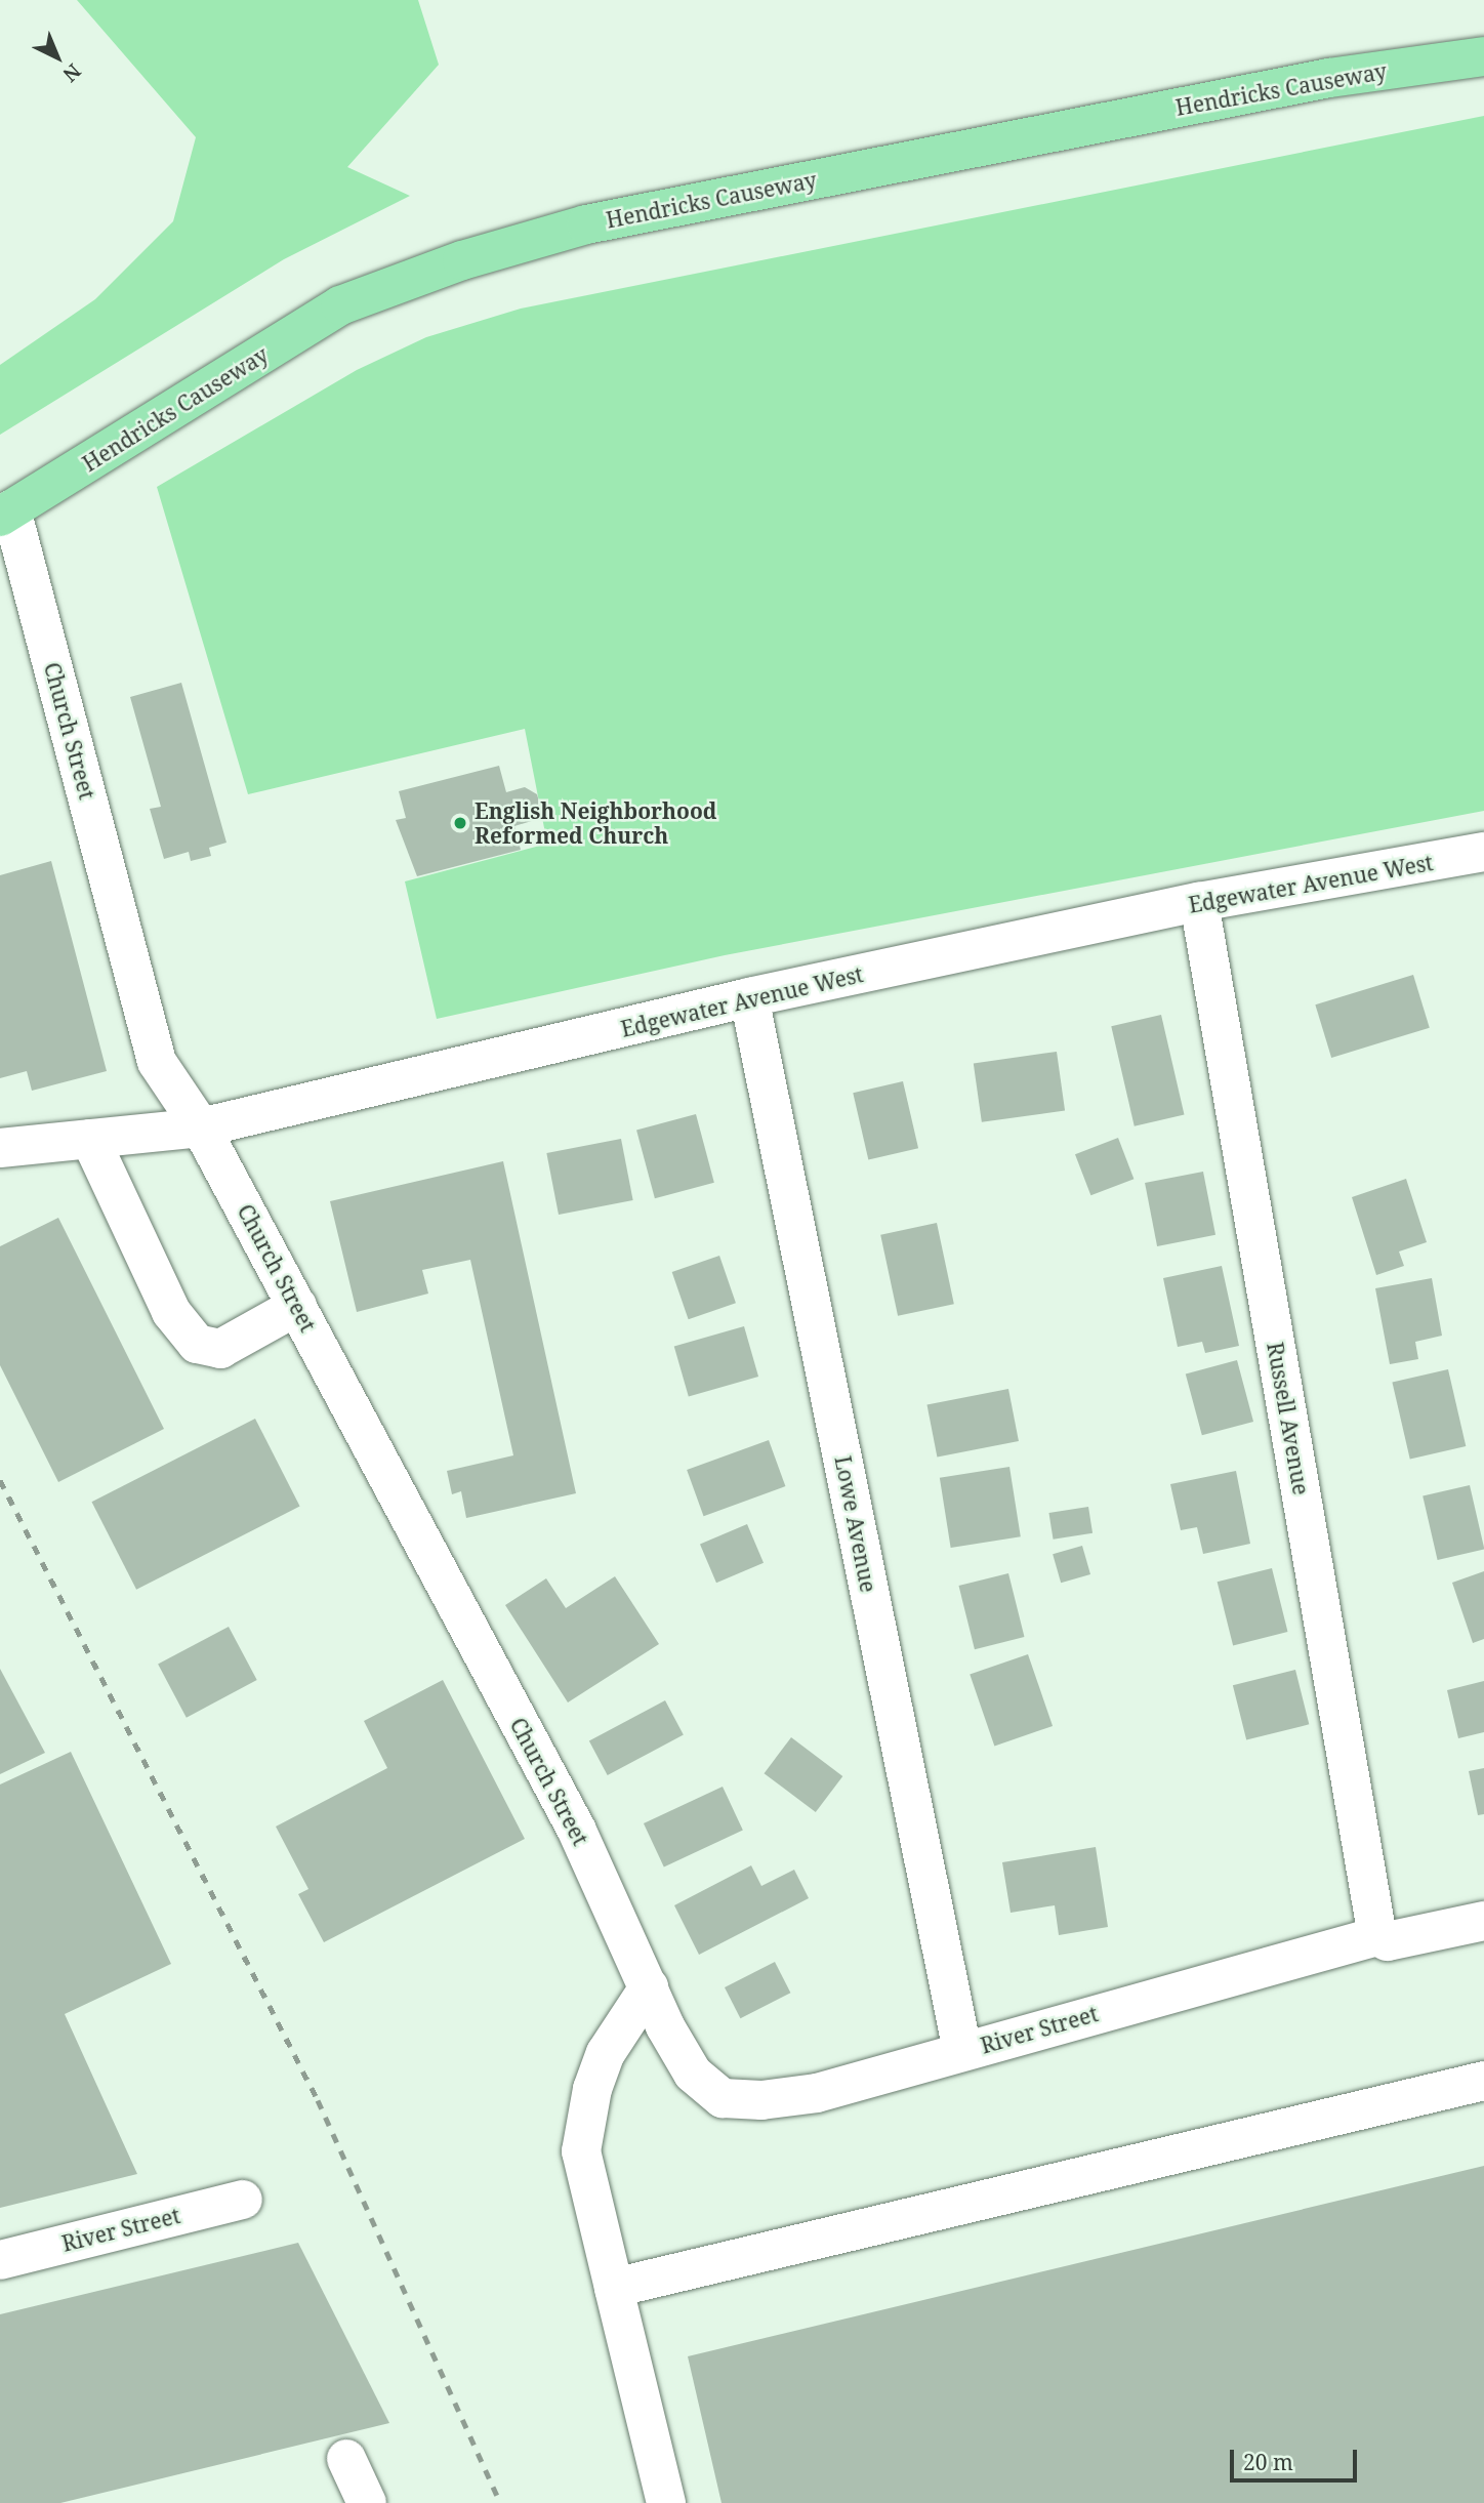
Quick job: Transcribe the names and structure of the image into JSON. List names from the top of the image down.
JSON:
{
  "streets": {
    "main road": ["Hendricks Causeway"],
    "street": [
      "Church Street",
      "Edgewater Avenue West",
      "Russell Avenue",
      "Lowe Avenue",
      "River Street"
    ]
  },
  "crossings": [
    ["Hendricks Causeway", "Church Street"],
    ["Church Street", "Edgewater Avenue West"],
    ["Church Street", "River Street"],
    ["Edgewater Avenue West", "Russell Avenue"],
    ["Edgewater Avenue West", "Lowe Avenue"],
    ["Russell Avenue", "River Street"],
    ["Lowe Avenue", "River Street"]
  ],
  "places": ["English Neighborhood Reformed Church"],
  "scale_bar": "20 m",
  "north": "bottom right"
}
